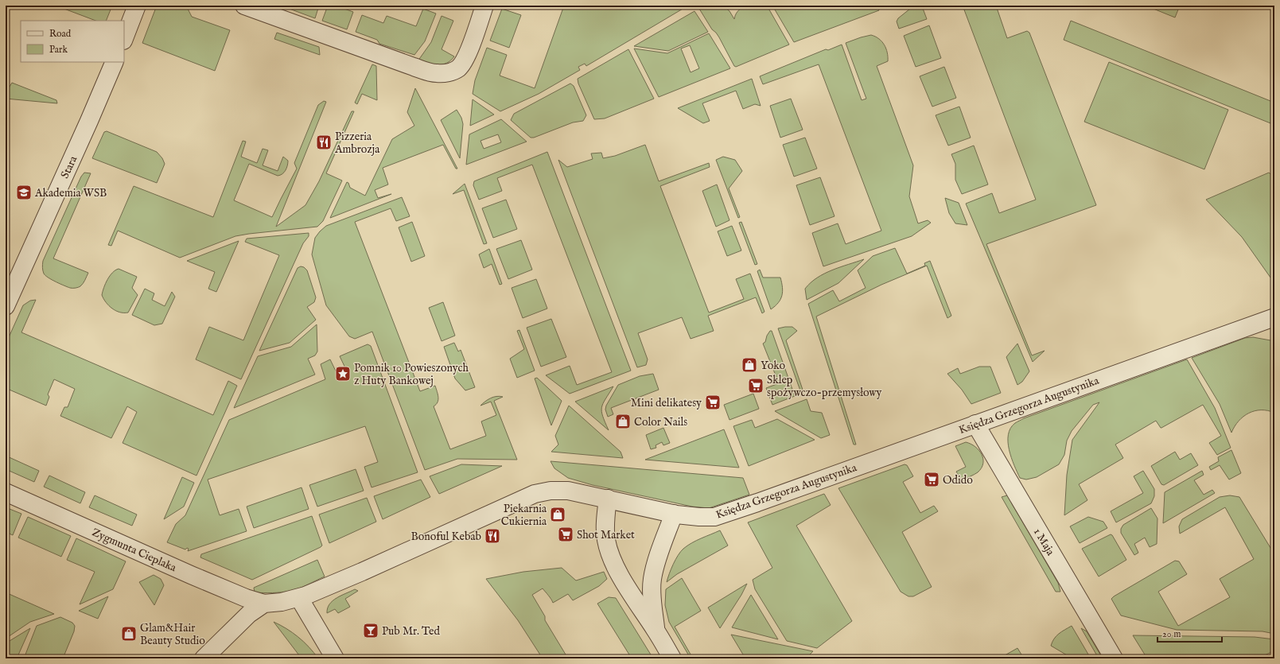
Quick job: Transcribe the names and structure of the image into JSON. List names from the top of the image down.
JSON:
{
  "streets": {
    "street": [
      "Stara",
      "Księdza Grzegorza Augustynika",
      "1 Maja",
      "Zygmunta Cieplaka"
    ]
  },
  "crossings": [
    ["Księdza Grzegorza Augustynika", "1 Maja"],
    ["Księdza Grzegorza Augustynika", "Zygmunta Cieplaka"]
  ],
  "places": {
    "restaurant": ["Pizzeria Ambrozja", "Bonoful Kebab"],
    "school or university": ["Akademia WSB"],
    "shop": [
      "Yoko",
      "Color Nails",
      "Piekarnia Cukiernia",
      "Glam&Hair Beauty Studio"
    ],
    "place": ["Pomnik 10 Powieszonych z Huty Bankowej"],
    "supermarket": [
      "Sklep spożywczo-przemysłowy",
      "Mini delikatesy",
      "Odido",
      "Shot Market"
    ],
    "bar": ["Pub Mr. Ted"]
  },
  "legend": ["Road", "Park"],
  "scale_bar": "20 m"
}
